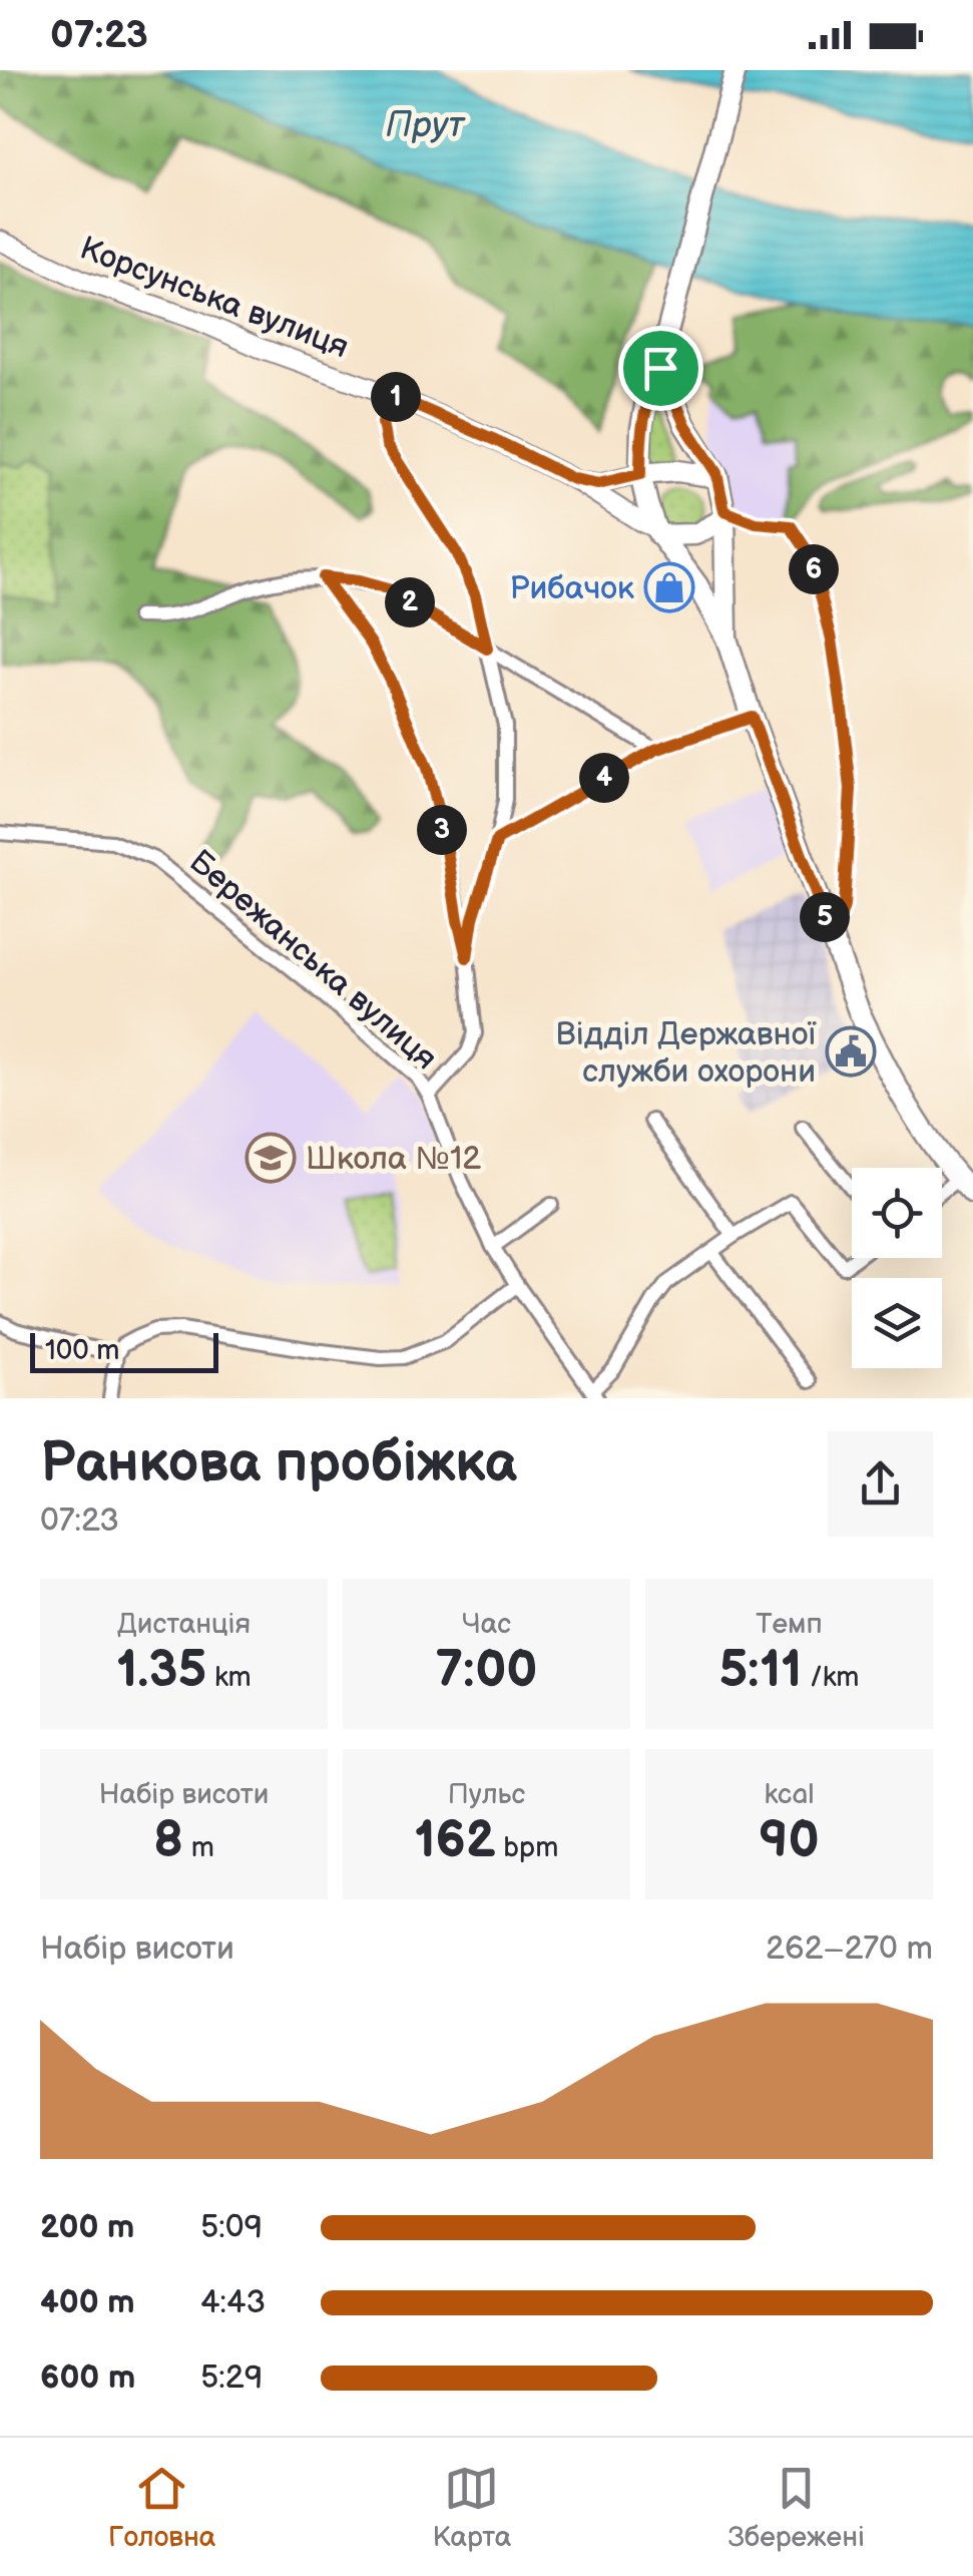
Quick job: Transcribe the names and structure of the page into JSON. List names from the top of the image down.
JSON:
{
  "streets": {
    "main road": ["Корсунська вулиця"],
    "street": ["Бережанська вулиця"]
  },
  "water": ["Прут"],
  "places": {
    "shop": ["Рибачок"],
    "public building": ["Відділ Державної служби охорони"],
    "school or university": ["Школа №12"]
  },
  "scale_bar": "100 m",
  "page": {
    "status": "07:23",
    "pins": [
      "1",
      "6",
      "2",
      "4",
      "3",
      "5"
    ],
    "scale": "100 m",
    "heading": ["Ранкова пробіжка", "07:23"],
    "stats": [
      ["Дистанція", "1.35 km"],
      ["Час", "7:00"],
      ["Темп", "5:11 /km"],
      ["Набір висоти", "8 m"],
      ["Пульс", "162 bpm"],
      ["kcal", "90"]
    ],
    "chart": ["Набір висоти", "262–270 m"],
    "list": [
      {
        "name": "200 m",
        "note": "5:09"
      },
      {
        "name": "400 m",
        "note": "4:43"
      },
      {
        "name": "600 m",
        "note": "5:29"
      }
    ],
    "tabs": ["Головна", "Карта", "Збережені"]
  }
}
